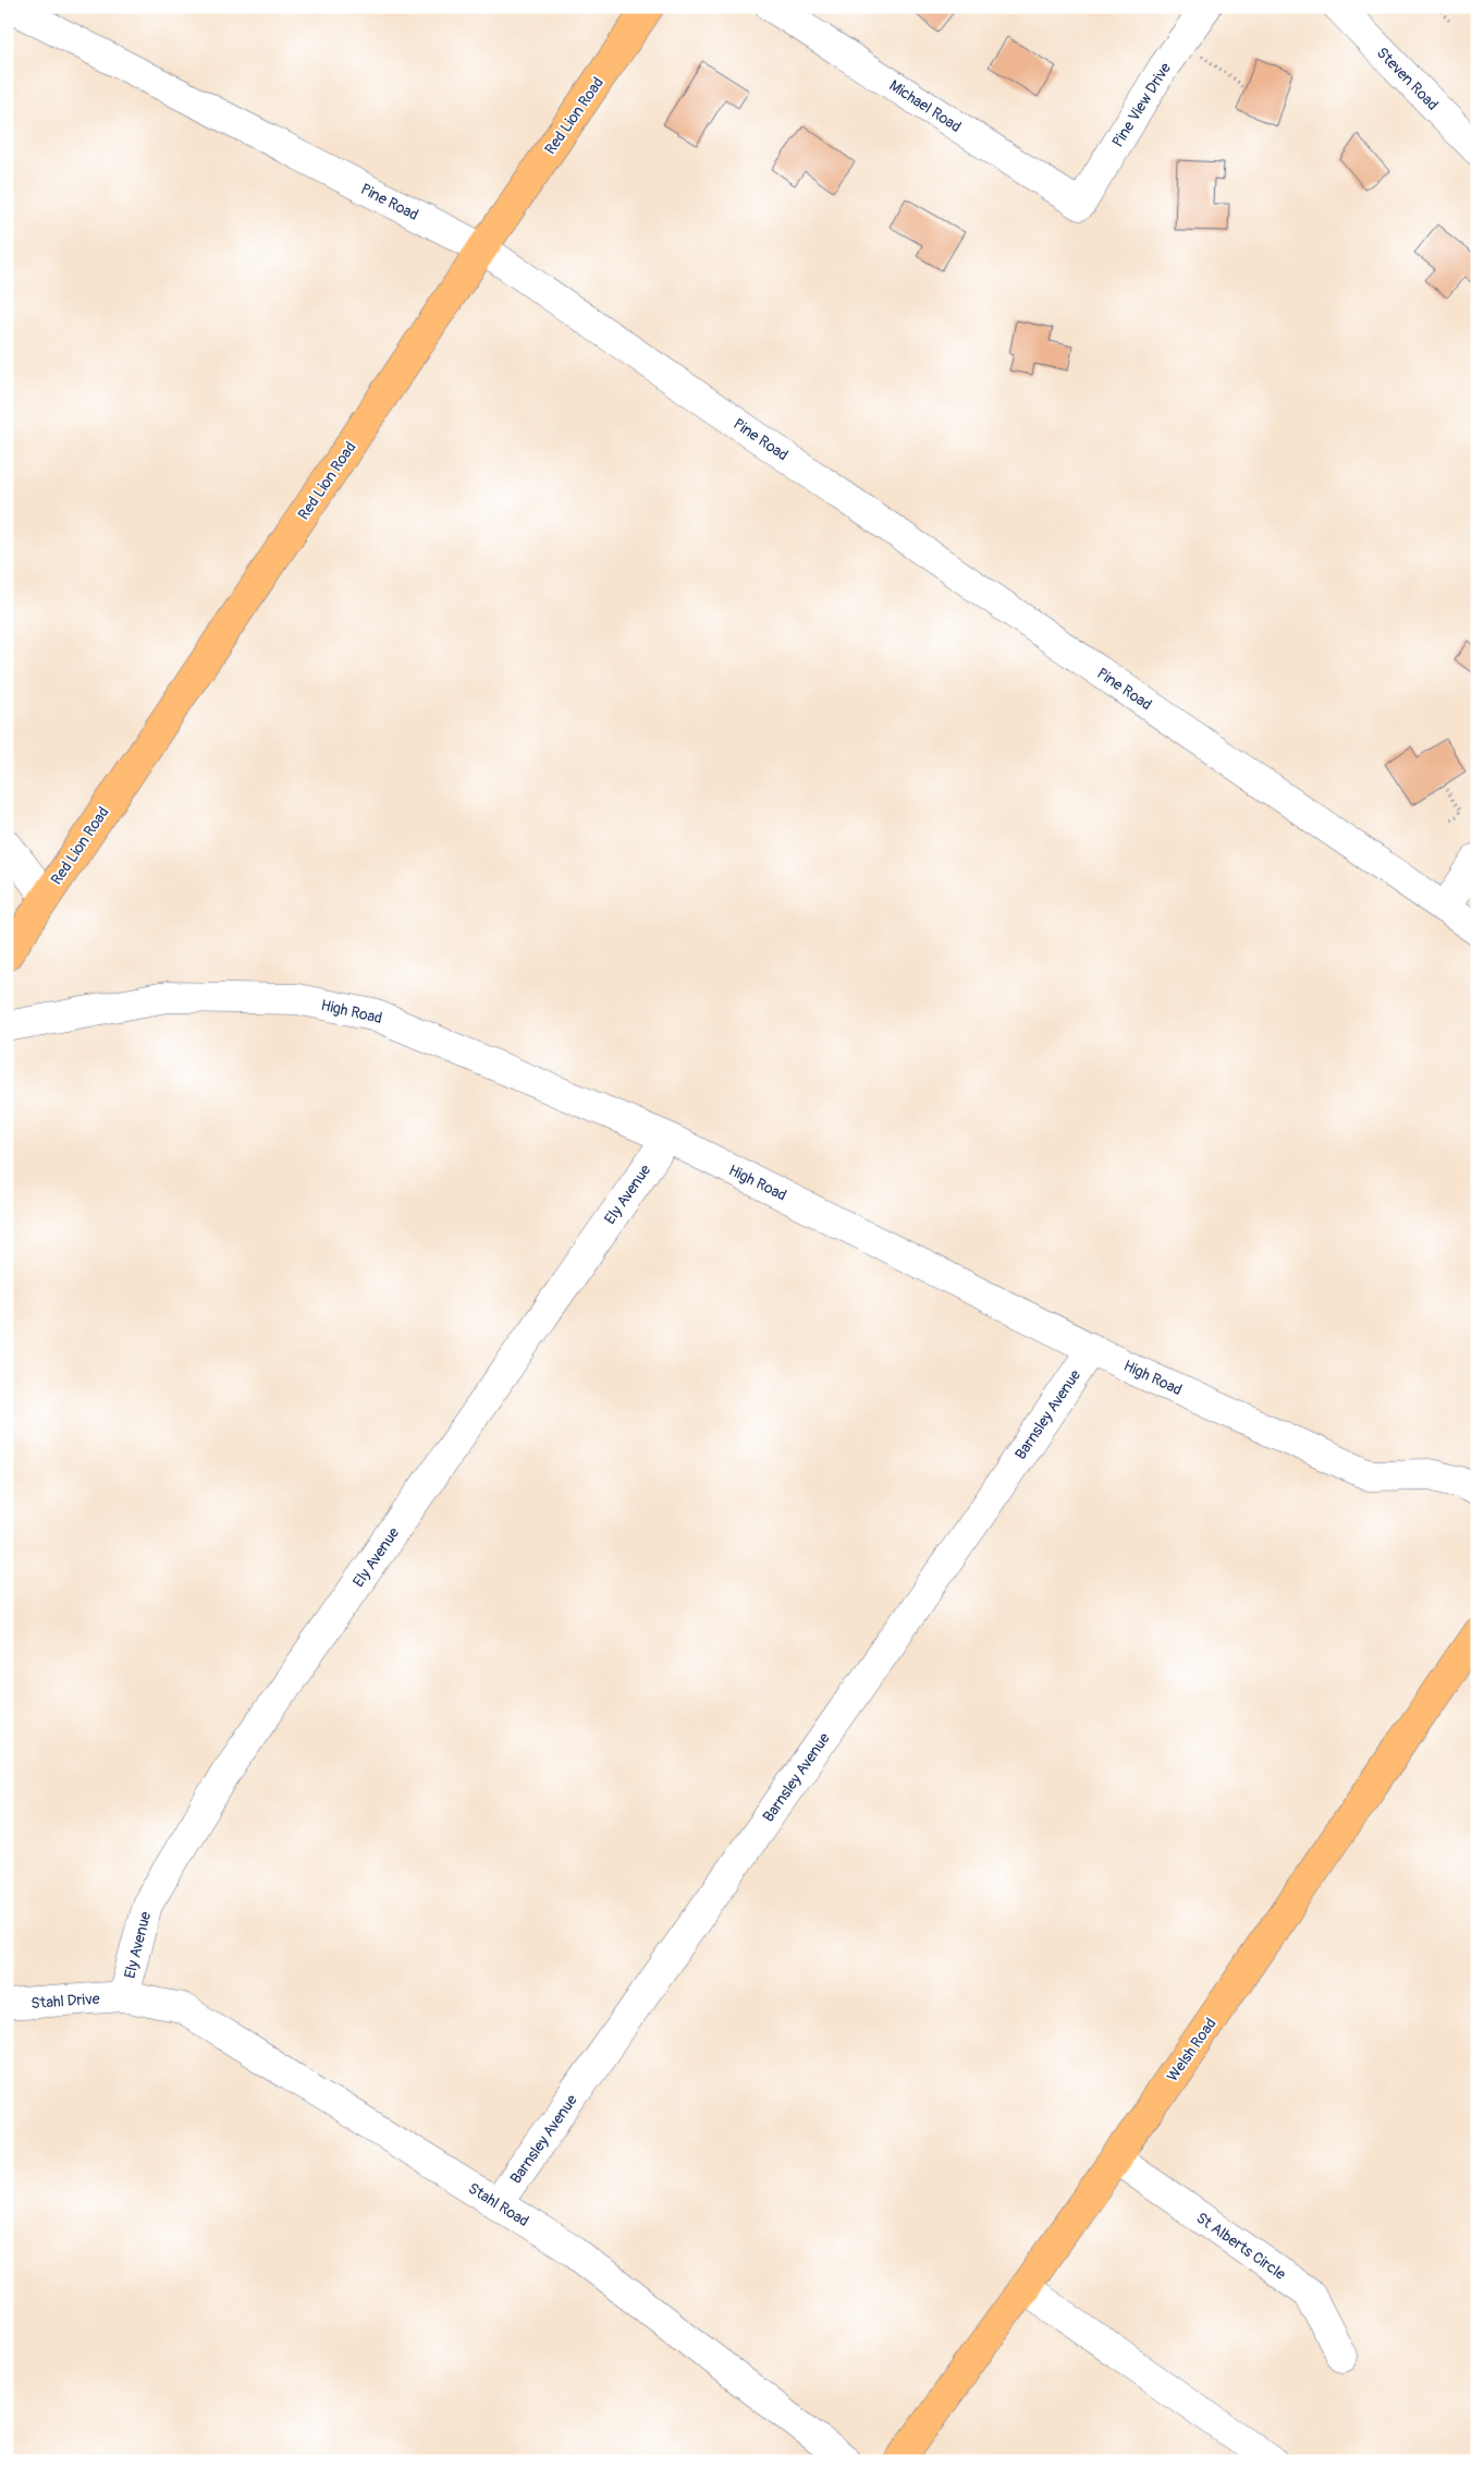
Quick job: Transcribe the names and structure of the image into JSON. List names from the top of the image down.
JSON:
{
  "streets": {
    "main road": ["Red Lion Road", "Welsh Road"],
    "street": [
      "Steven Road",
      "Pine View Drive",
      "Michael Road",
      "Pine Road",
      "High Road",
      "Ely Avenue",
      "Barnsley Avenue",
      "Stahl Drive",
      "Stahl Road",
      "St Alberts Circle"
    ]
  },
  "crossings": [
    ["Pine View Drive", "Michael Road"],
    ["Red Lion Road", "Pine Road"],
    ["High Road", "Ely Avenue"],
    ["High Road", "Barnsley Avenue"],
    ["Ely Avenue", "Stahl Drive"],
    ["Ely Avenue", "Stahl Road"],
    ["Barnsley Avenue", "Stahl Road"],
    ["Stahl Drive", "Stahl Road"],
    ["Welsh Road", "St Alberts Circle"]
  ]
}
